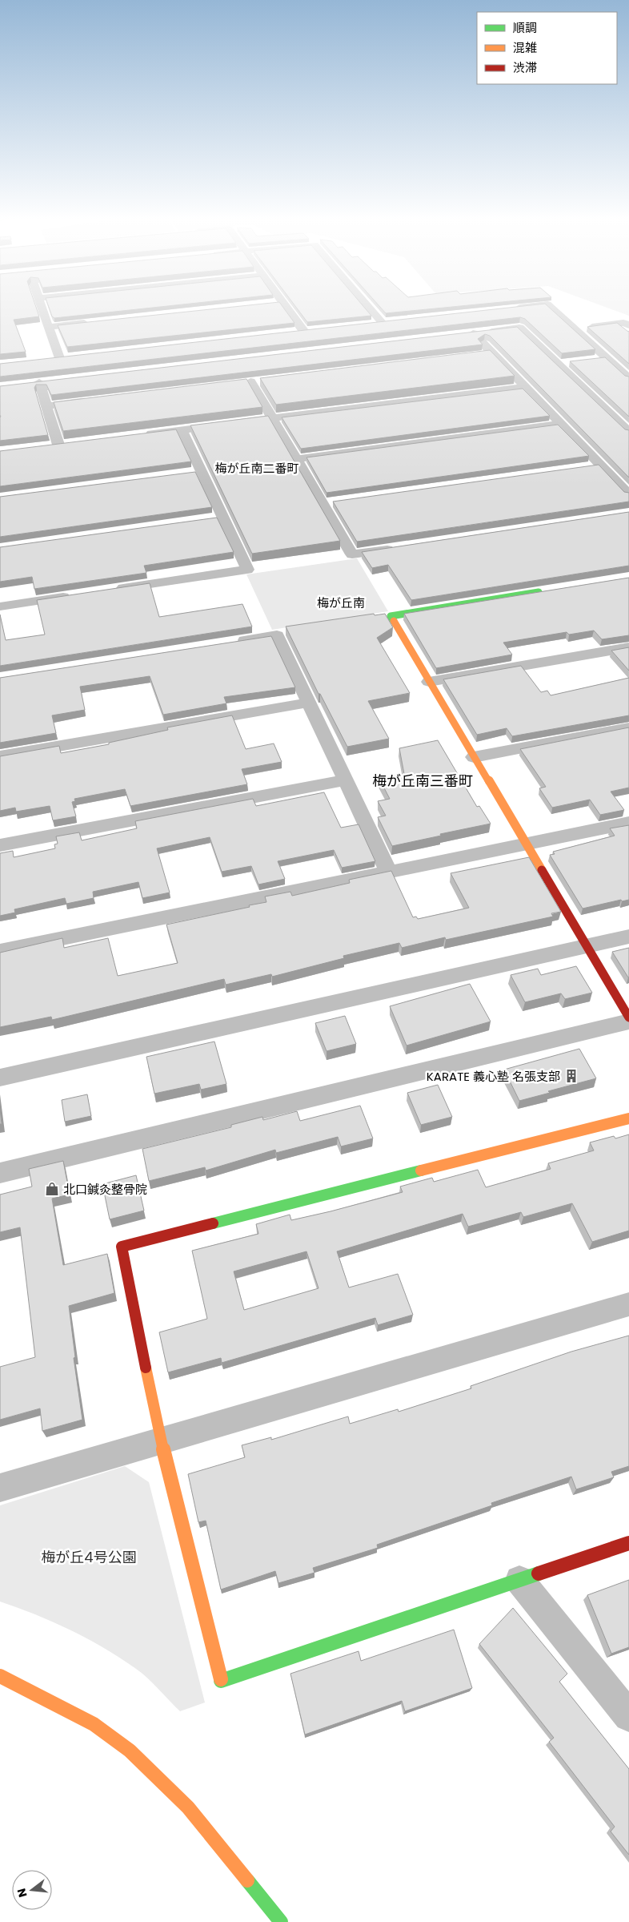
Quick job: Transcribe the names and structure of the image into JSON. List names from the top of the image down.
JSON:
{
  "districts": ["梅が丘南二番町", "梅が丘南", "梅が丘南三番町"],
  "parks": ["梅が丘4号公園"],
  "places": {
    "building": ["KARATE 義心塾 名張支部"],
    "shop": ["北口鍼灸整骨院"]
  },
  "legend": ["順調", "混雑", "渋滞"],
  "north": "left"
}
